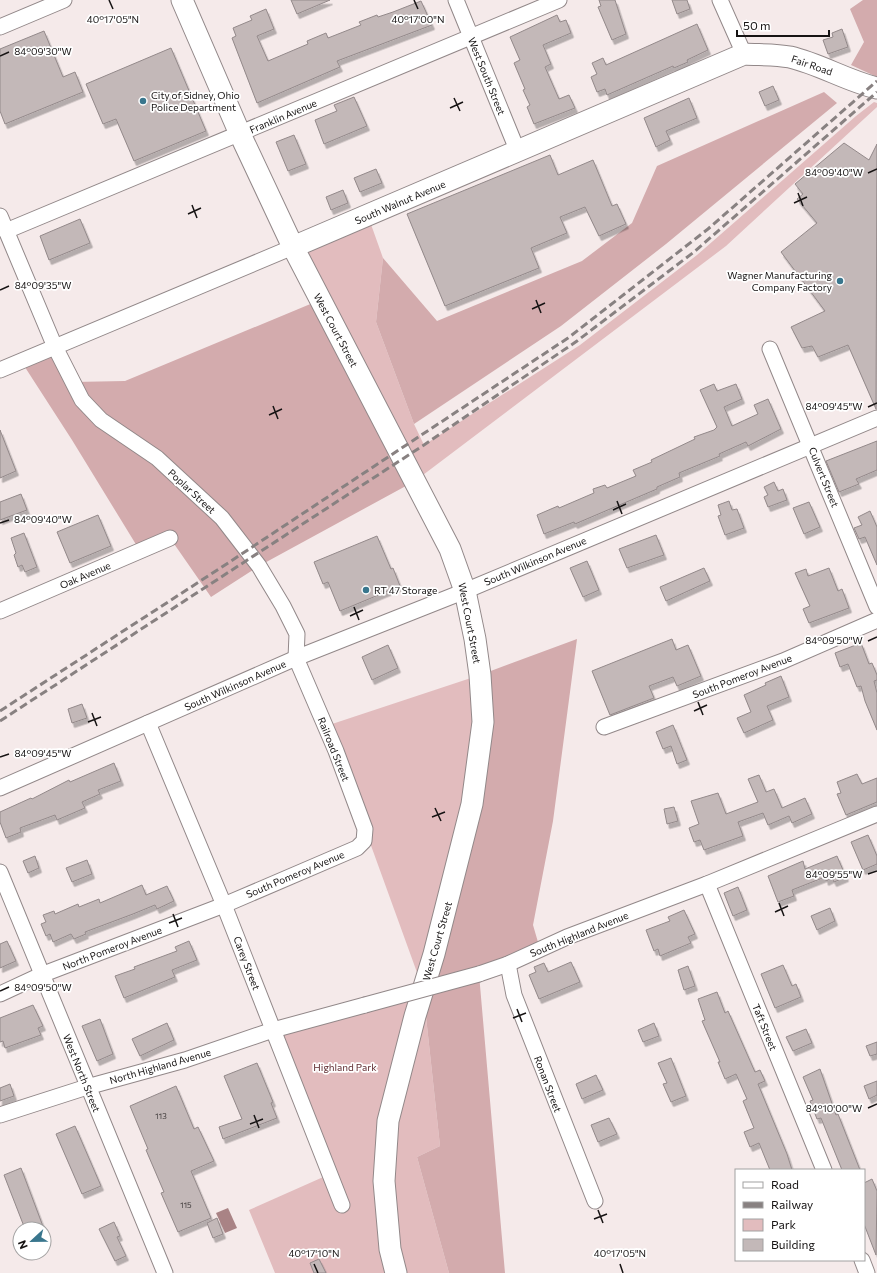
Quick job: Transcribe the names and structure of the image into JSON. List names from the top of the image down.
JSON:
{
  "streets": {
    "main road": ["Fair Road", "South Walnut Avenue", "West Court Street"],
    "street": [
      "West South Street",
      "Franklin Avenue",
      "Culvert Street",
      "Poplar Street",
      "South Wilkinson Avenue",
      "Oak Avenue",
      "South Pomeroy Avenue",
      "Railroad Street",
      "South Highland Avenue",
      "North Pomeroy Avenue",
      "Carey Street",
      "Taft Street",
      "North Highland Avenue",
      "West North Street",
      "Ronan Street"
    ]
  },
  "crossings": [
    ["Fair Road", "South Walnut Avenue"],
    ["West South Street", "Franklin Avenue"],
    ["West South Street", "South Walnut Avenue"],
    ["Franklin Avenue", "West Court Street"],
    ["Franklin Avenue", "Poplar Street"],
    ["South Walnut Avenue", "West Court Street"],
    ["South Walnut Avenue", "Poplar Street"],
    ["West Court Street", "South Wilkinson Avenue"],
    ["Culvert Street", "South Wilkinson Avenue"],
    ["Poplar Street", "South Wilkinson Avenue"],
    ["Poplar Street", "Railroad Street"],
    ["South Wilkinson Avenue", "Railroad Street"],
    ["South Wilkinson Avenue", "Carey Street"],
    ["South Pomeroy Avenue", "Railroad Street"],
    ["South Pomeroy Avenue", "North Pomeroy Avenue"],
    ["South Pomeroy Avenue", "Carey Street"],
    ["South Highland Avenue", "Carey Street"],
    ["South Highland Avenue", "Taft Street"],
    ["South Highland Avenue", "North Highland Avenue"],
    ["South Highland Avenue", "Ronan Street"],
    ["North Pomeroy Avenue", "Carey Street"],
    ["North Pomeroy Avenue", "West North Street"],
    ["Carey Street", "North Highland Avenue"],
    ["North Highland Avenue", "West North Street"]
  ],
  "parks": ["Highland Park"],
  "places": ["City of Sidney, Ohio Police Department", "Wagner Manufacturing Company Factory", "RT 47 Storage"],
  "house_numbers": ["113", "115"],
  "legend": [
    "Road",
    "Railway",
    "Park",
    "Building"
  ],
  "scale_bar": "50 m",
  "north": "left",
  "coordinates": [
    "40°17'05\"N",
    "40°17'00\"N",
    "84°09'30\"W",
    "84°09'40\"W",
    "84°09'35\"W",
    "84°09'45\"W",
    "84°09'50\"W",
    "84°09'55\"W",
    "84°10'00\"W",
    "40°17'10\"N"
  ]
}
